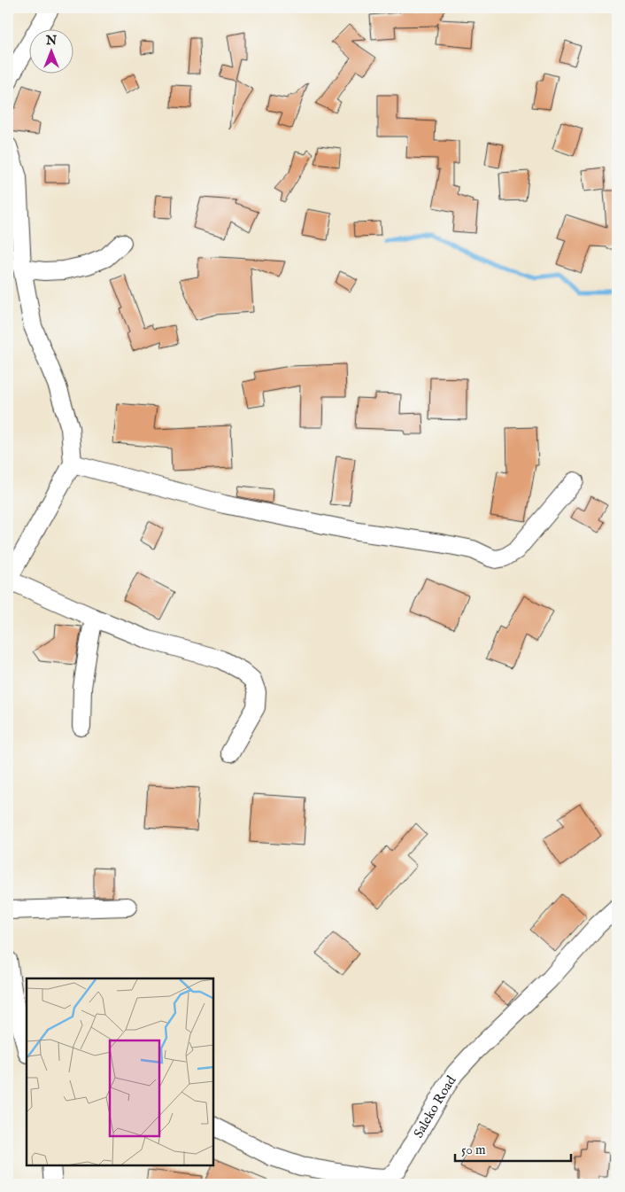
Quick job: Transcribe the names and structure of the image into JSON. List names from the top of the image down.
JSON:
{
  "streets": {
    "street": ["Saleko Road"]
  },
  "scale_bar": "50 m",
  "north": "top"
}
